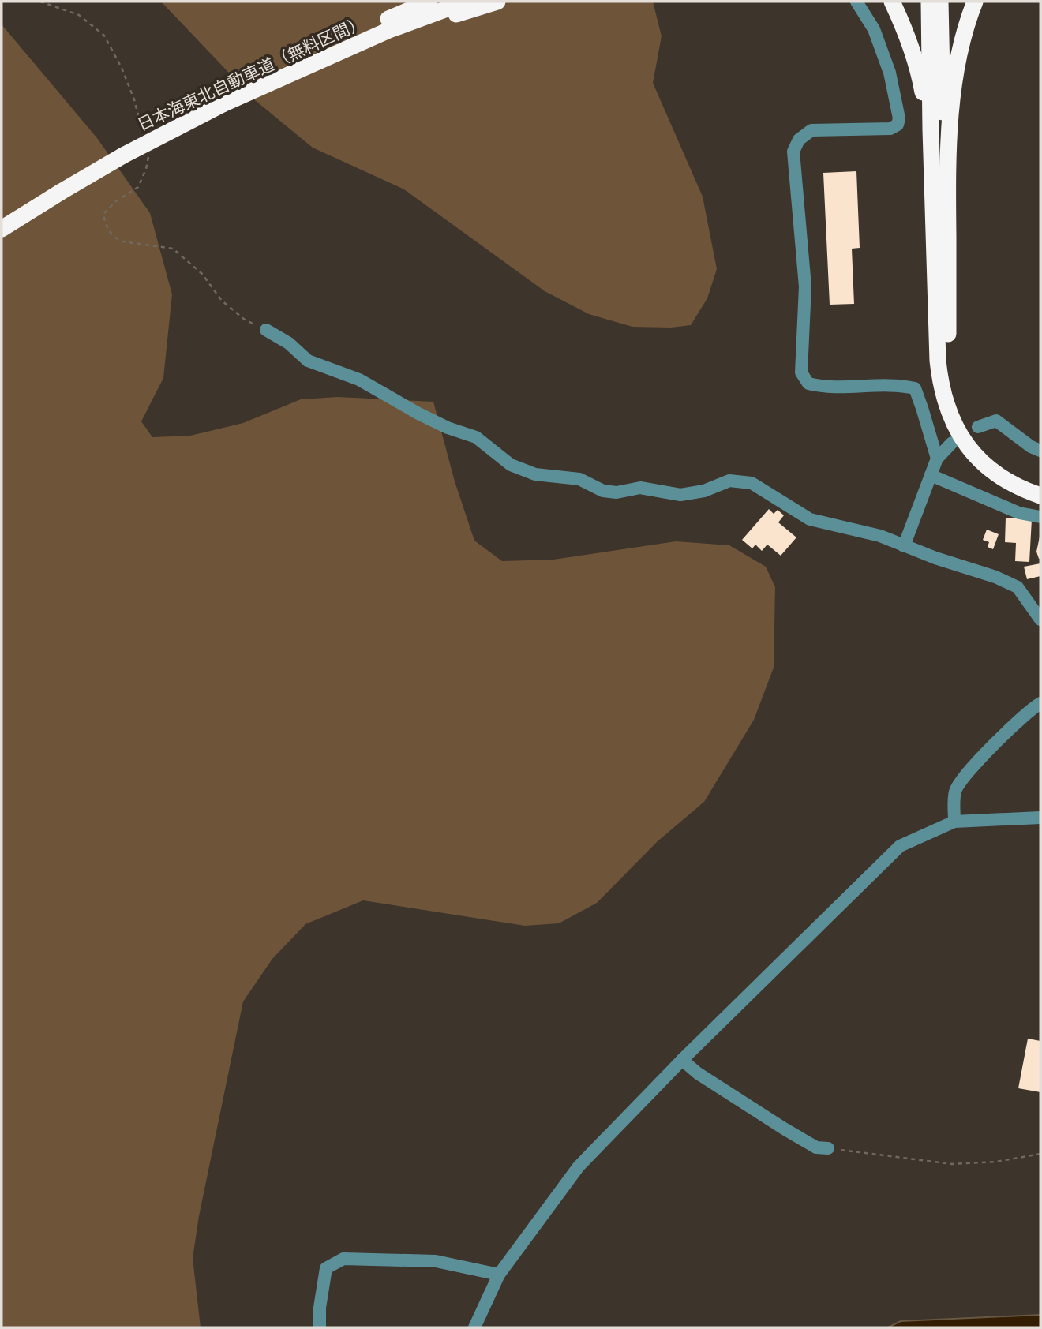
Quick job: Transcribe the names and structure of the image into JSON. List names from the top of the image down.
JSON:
{
  "streets": {
    "highway": ["日本海東北自動車道（無料区間）"]
  }
}
